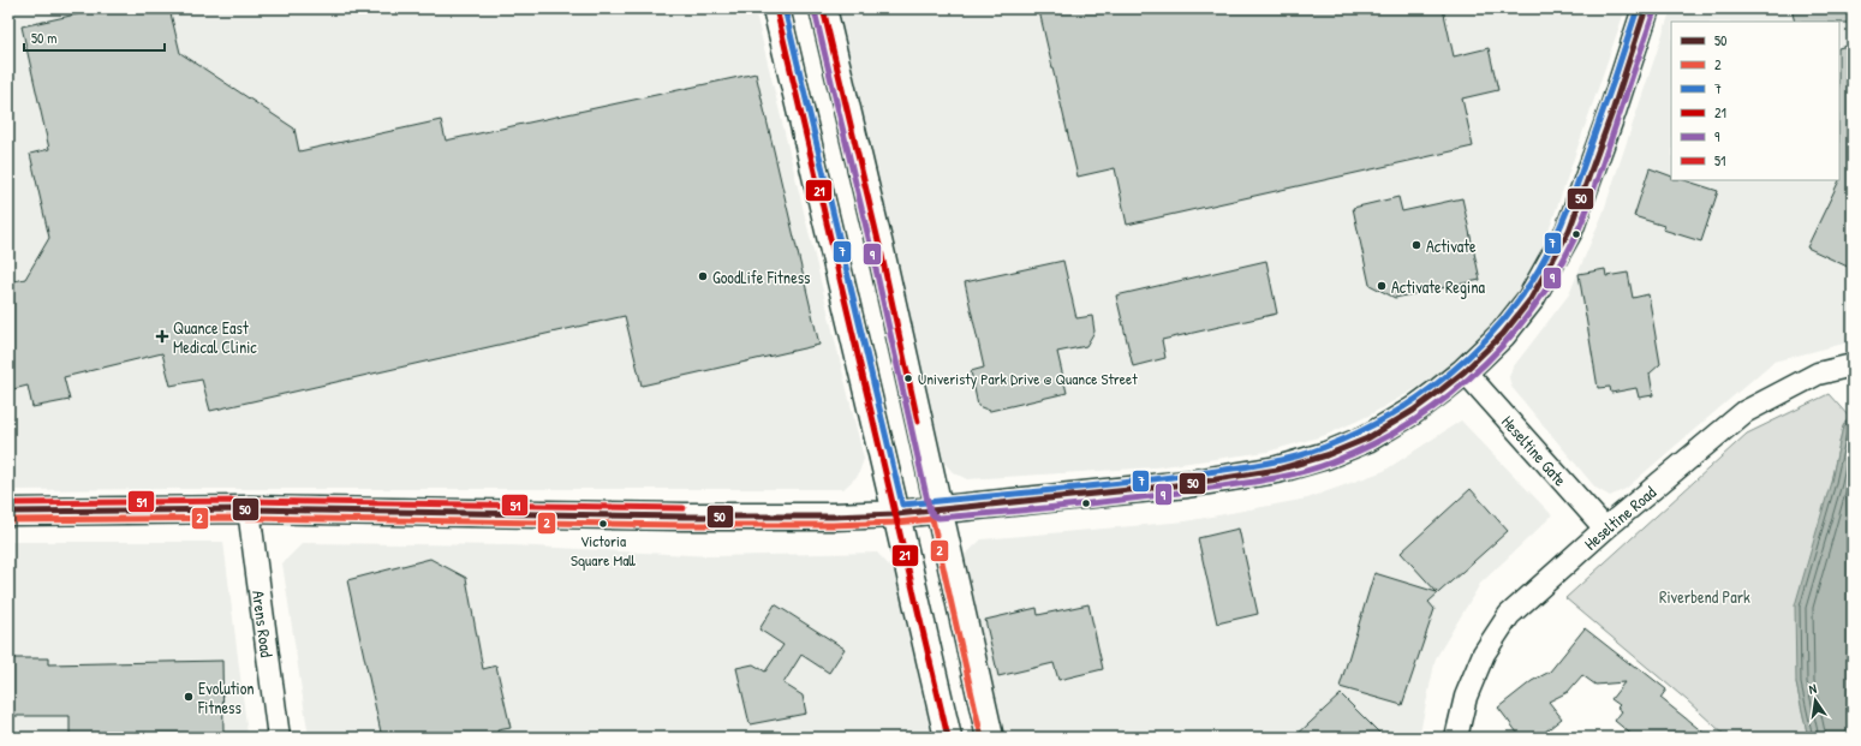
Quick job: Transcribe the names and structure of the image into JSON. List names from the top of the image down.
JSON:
{
  "streets": {
    "street": ["Heseltine Gate", "Heseltine Road", "Arens Road"]
  },
  "crossings": [
    ["Heseltine Gate", "Heseltine Road"]
  ],
  "parks": ["Riverbend Park"],
  "places": {
    "other": [
      "Activate",
      "GoodLife Fitness",
      "Activate Regina",
      "Univeristy Park Drive @ Quance Street",
      "Victoria Square Mall",
      "Evolution Fitness"
    ],
    "health": ["Quance East Medical Clinic"]
  },
  "lines": [
    "transit line 50",
    "transit line 7",
    "transit line 21",
    "transit line 9",
    "transit line 51",
    "transit line 2"
  ],
  "legend": [
    "50",
    "2",
    "7",
    "21",
    "9",
    "51"
  ],
  "scale_bar": "50 m",
  "north": "top"
}
